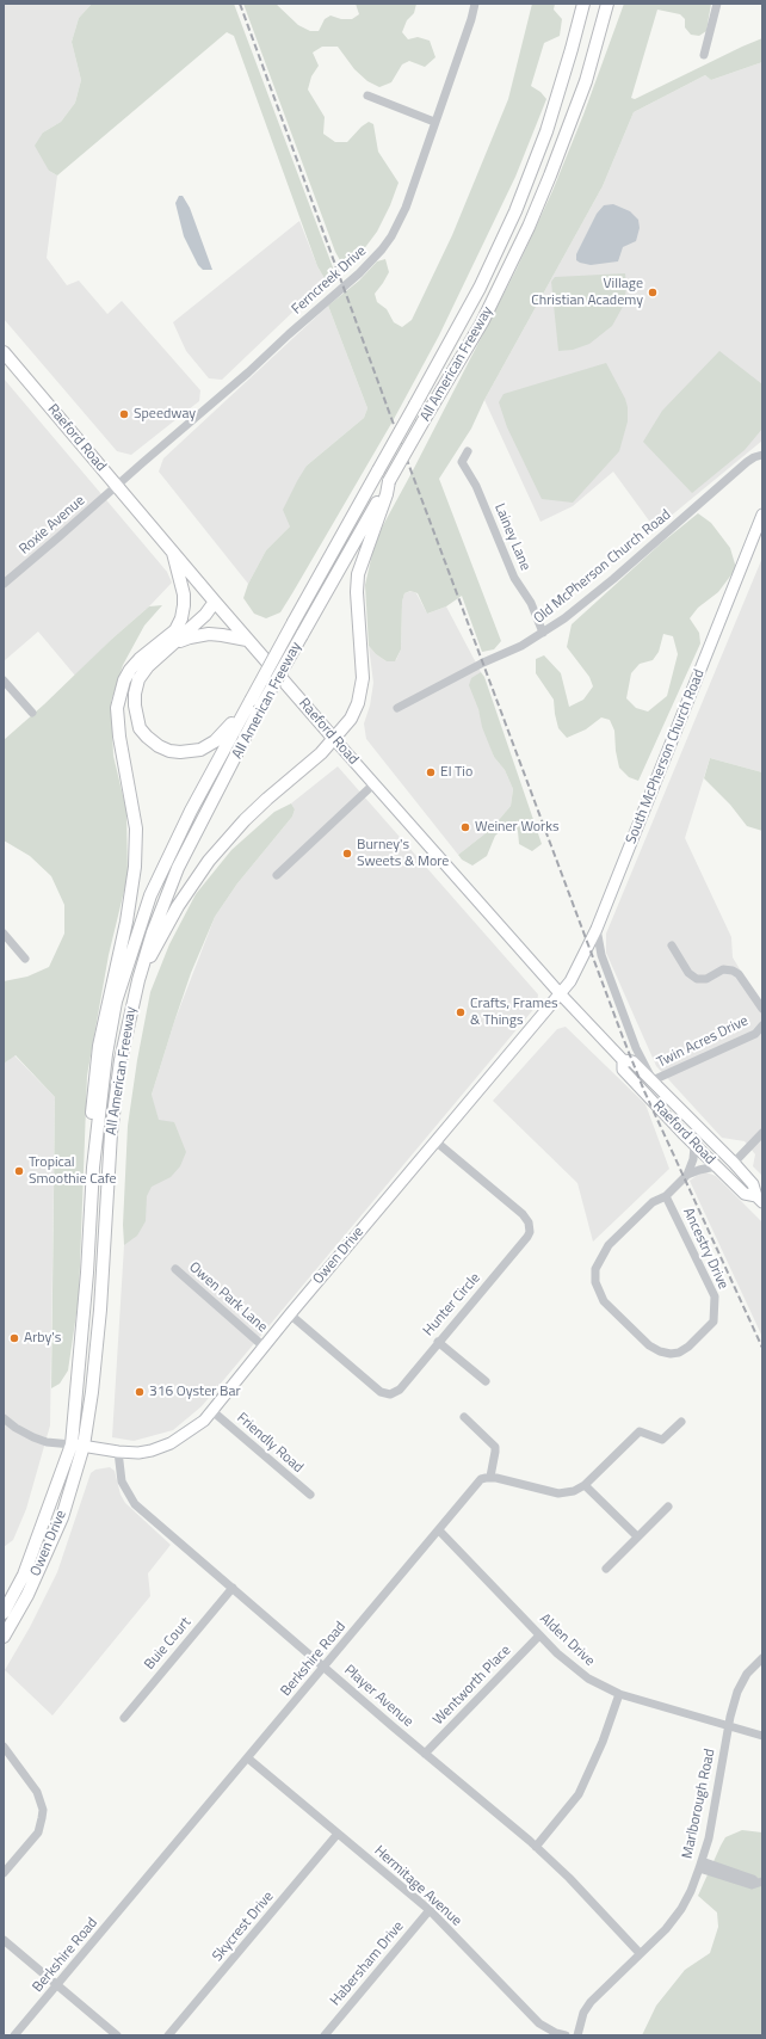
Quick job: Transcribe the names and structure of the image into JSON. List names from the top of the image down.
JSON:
{
  "streets": {
    "highway": ["All American Freeway", "Raeford Road", "Owen Drive"],
    "main road": ["South McPherson Church Road"],
    "street": [
      "Ferncreek Drive",
      "Roxie Avenue",
      "Lainey Lane",
      "Old McPherson Church Road",
      "Twin Acres Drive",
      "Ancestry Drive",
      "Owen Park Lane",
      "Hunter Circle",
      "Friendly Road",
      "Alden Drive",
      "Buie Court",
      "Berkshire Road",
      "Wentworth Place",
      "Player Avenue",
      "Marlborough Road",
      "Hermitage Avenue",
      "Skycrest Drive",
      "Habersham Drive"
    ]
  },
  "crossings": [
    ["Ferncreek Drive", "Raeford Road"],
    ["Ferncreek Drive", "Roxie Avenue"],
    ["All American Freeway", "Owen Drive"],
    ["Raeford Road", "Roxie Avenue"],
    ["Raeford Road", "South McPherson Church Road"],
    ["Raeford Road", "Twin Acres Drive"],
    ["Raeford Road", "Ancestry Drive"],
    ["Raeford Road", "Owen Drive"],
    ["Lainey Lane", "Old McPherson Church Road"],
    ["South McPherson Church Road", "Owen Drive"],
    ["Owen Drive", "Owen Park Lane"],
    ["Owen Drive", "Hunter Circle"],
    ["Owen Drive", "Friendly Road"],
    ["Owen Drive", "Player Avenue"],
    ["Alden Drive", "Berkshire Road"],
    ["Alden Drive", "Wentworth Place"],
    ["Alden Drive", "Marlborough Road"],
    ["Buie Court", "Player Avenue"],
    ["Berkshire Road", "Player Avenue"],
    ["Berkshire Road", "Hermitage Avenue"],
    ["Wentworth Place", "Player Avenue"],
    ["Player Avenue", "Marlborough Road"],
    ["Hermitage Avenue", "Skycrest Drive"],
    ["Hermitage Avenue", "Habersham Drive"]
  ],
  "places": [
    "Village Christian Academy",
    "Speedway",
    "El Tio",
    "Weiner Works",
    "Burney's Sweets & More",
    "Crafts, Frames & Things",
    "Tropical Smoothie Cafe",
    "Arby's",
    "316 Oyster Bar"
  ]
}
